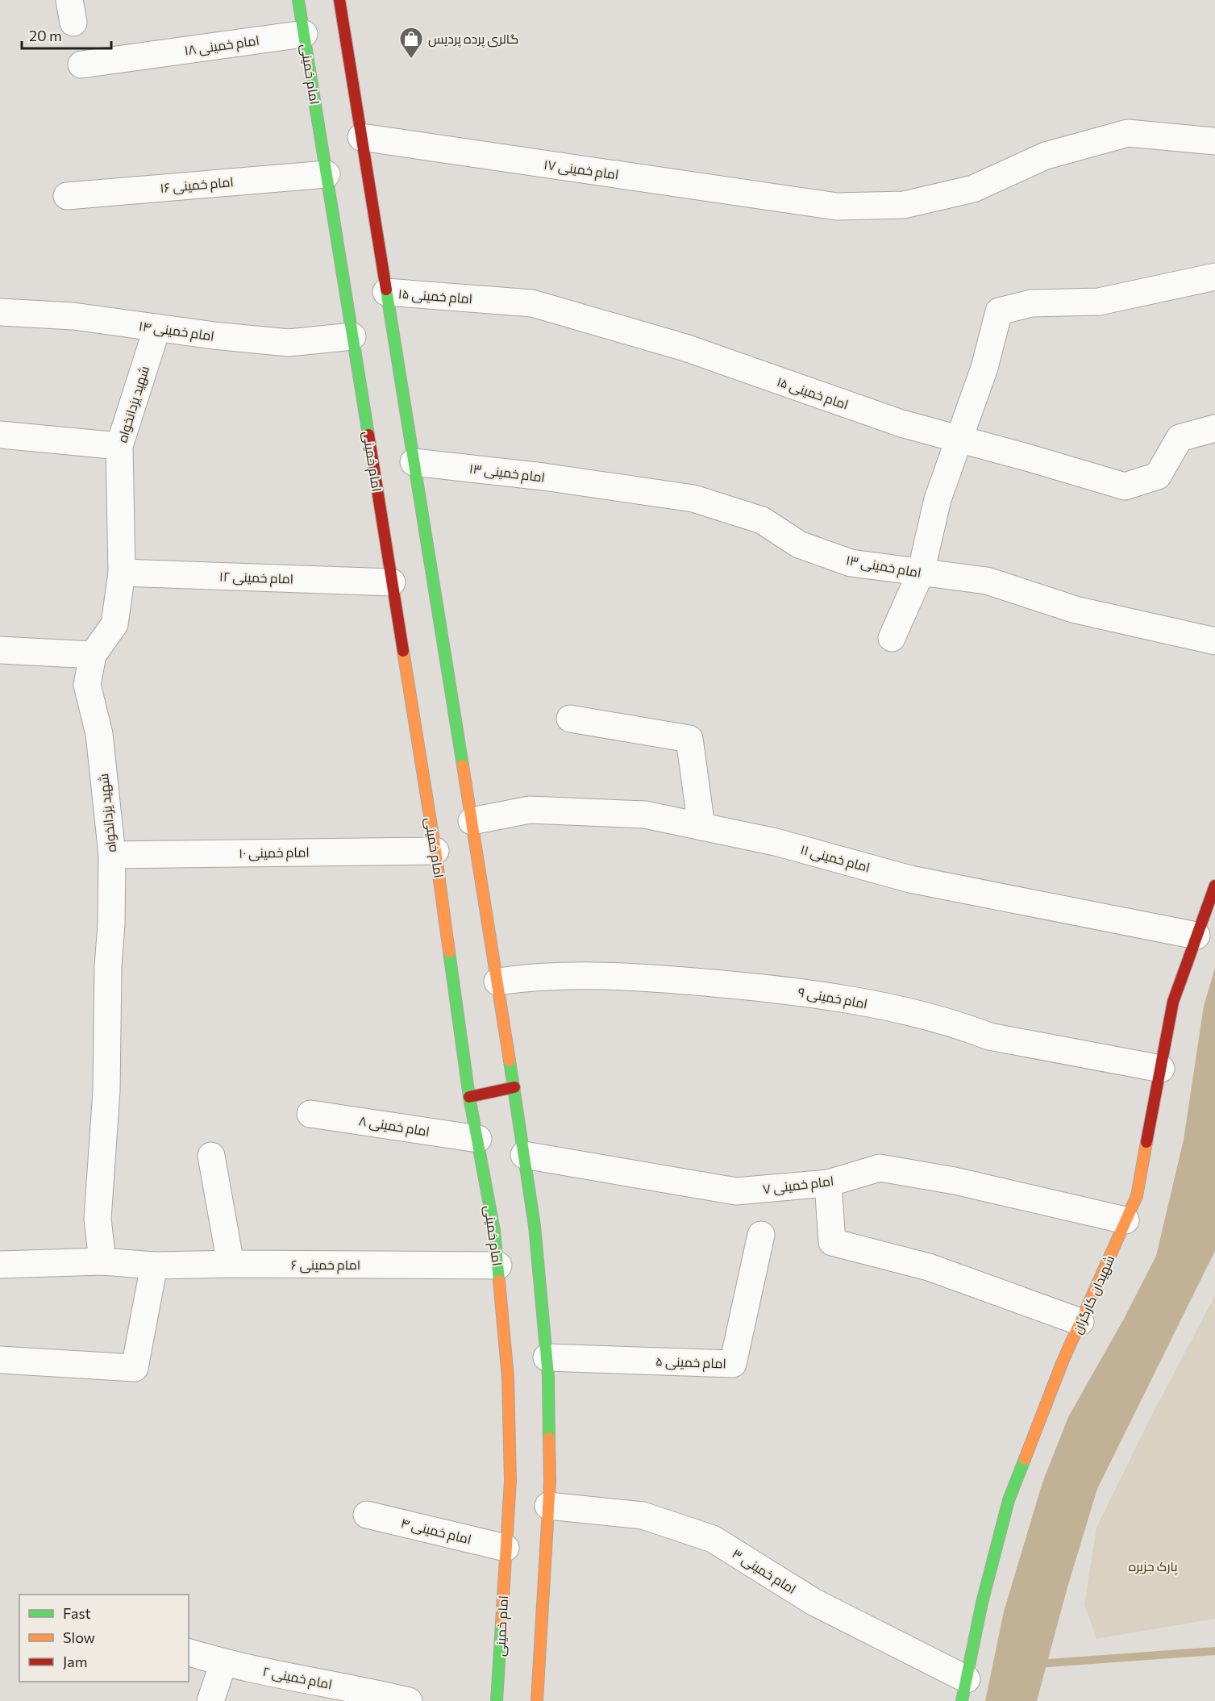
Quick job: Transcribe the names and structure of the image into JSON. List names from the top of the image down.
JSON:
{
  "streets": {
    "main road": ["امام خمینی", "شهیدان کارگران"],
    "street": [
      "امام خمینی ۱۸",
      "امام خمینی ۱۷",
      "امام خمینی ۱۶",
      "امام خمینی ۱۵",
      "امام خمینی ۱۴",
      "شهید یزدانخواه",
      "امام خمینی ۱۳",
      "امام خمینی ۱۲",
      "امام خمینی ۱۰",
      "امام خمینی ۱۱",
      "امام خمینی ۹",
      "امام خمینی ۸",
      "امام خمینی ۷",
      "امام خمینی ۶",
      "امام خمینی ۵",
      "امام خمینی ۴",
      "امام خمینی ۳",
      "امام خمینی ۲"
    ]
  },
  "crossings": [
    ["امام خمینی ۱۸", "امام خمینی"],
    ["امام خمینی", "امام خمینی ۱۶"],
    ["امام خمینی", "امام خمینی ۱۴"],
    ["امام خمینی", "امام خمینی ۱۲"],
    ["امام خمینی", "امام خمینی ۱۰"],
    ["امام خمینی", "امام خمینی ۸"],
    ["امام خمینی", "امام خمینی ۶"],
    ["امام خمینی", "امام خمینی ۴"],
    ["امام خمینی ۱۴", "شهید یزدانخواه"],
    ["شهید یزدانخواه", "امام خمینی ۱۲"],
    ["شهید یزدانخواه", "امام خمینی ۱۰"],
    ["امام خمینی ۱۱", "شهیدان کارگران"],
    ["امام خمینی ۹", "شهیدان کارگران"],
    ["امام خمینی ۷", "شهیدان کارگران"],
    ["شهیدان کارگران", "امام خمینی ۳"]
  ],
  "parks": ["پارک جزیره"],
  "places": {
    "shop": ["گالری پرده پردیس"]
  },
  "legend": ["Fast", "Slow", "Jam"],
  "scale_bar": "20 m"
}
